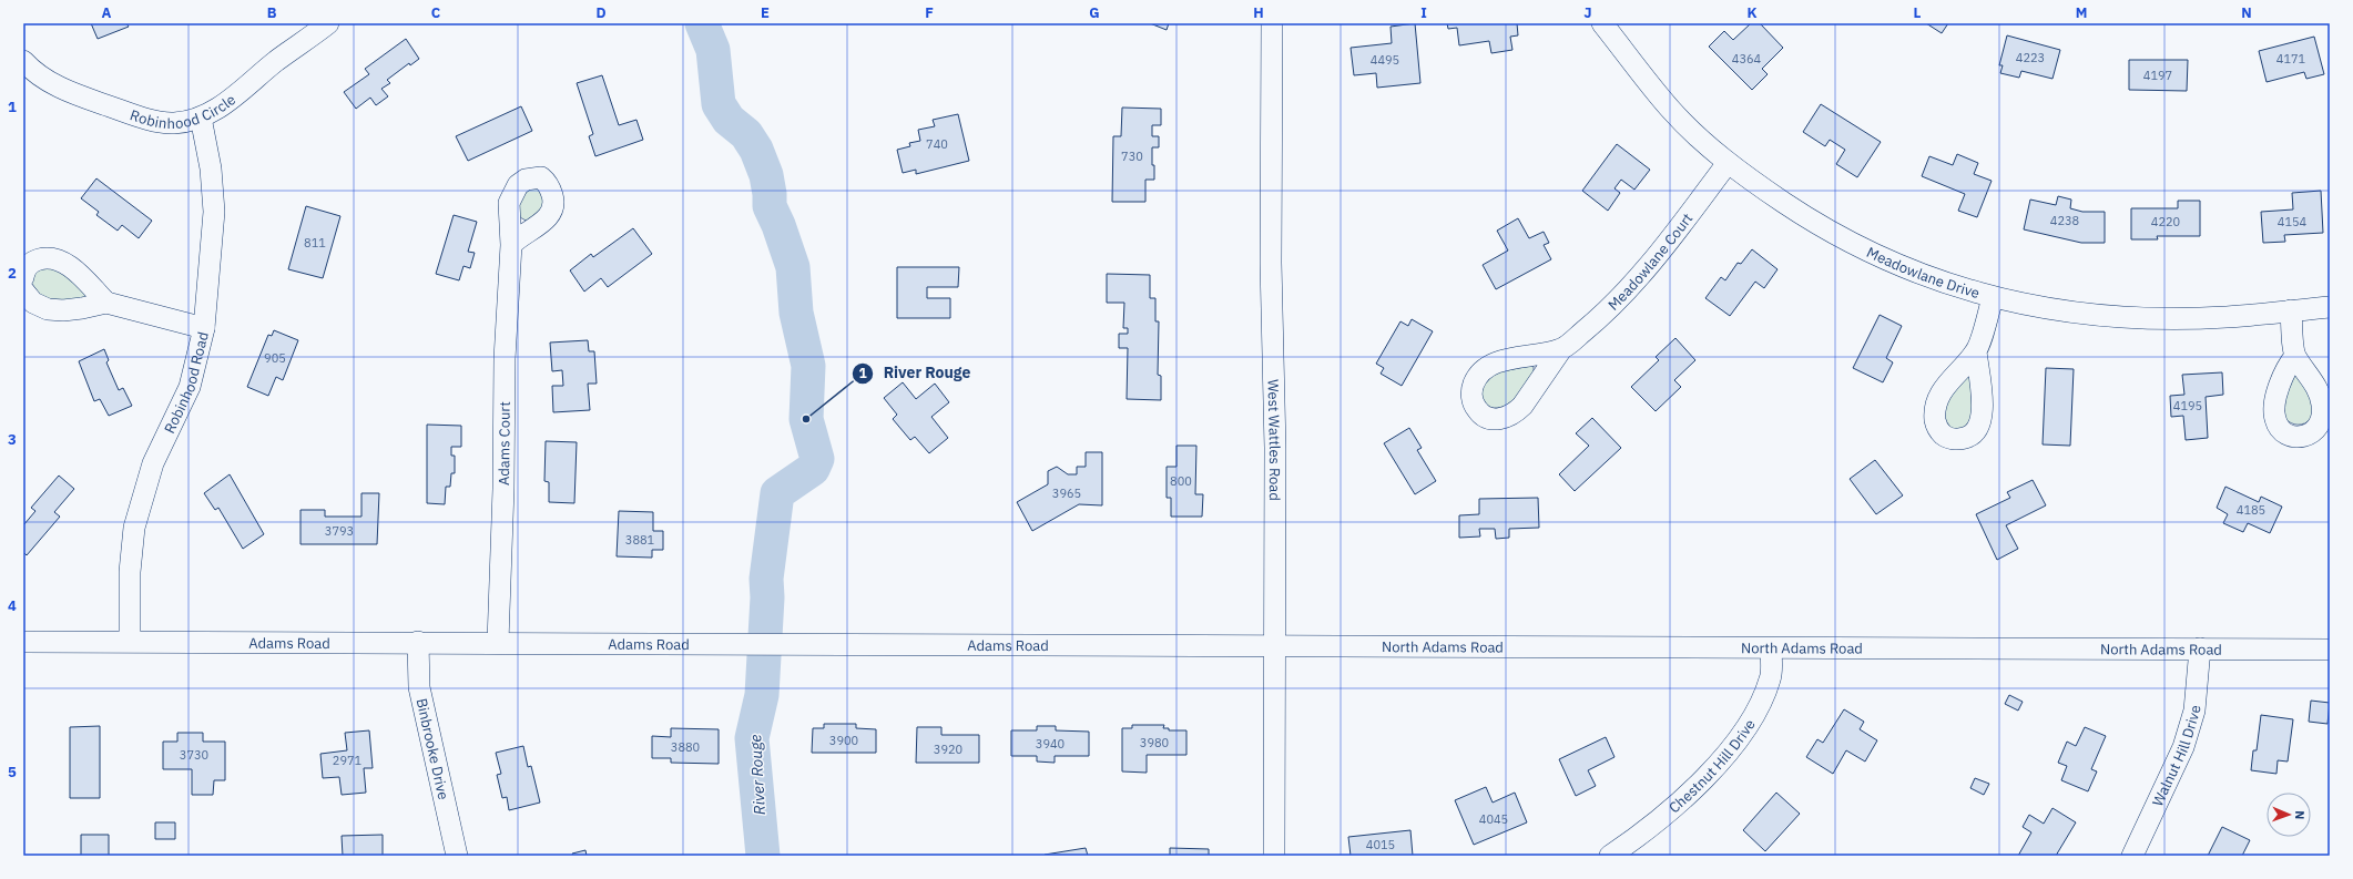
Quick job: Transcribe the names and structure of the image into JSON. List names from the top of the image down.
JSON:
{
  "streets": {
    "street": [
      "Robinhood Circle",
      "Meadowlane Court",
      "Meadowlane Drive",
      "Robinhood Road",
      "West Wattles Road",
      "Adams Court",
      "Adams Road",
      "North Adams Road",
      "Binbrooke Drive",
      "Walnut Hill Drive",
      "Chestnut Hill Drive"
    ]
  },
  "crossings": [
    ["Robinhood Circle", "Robinhood Road"],
    ["Meadowlane Court", "Meadowlane Drive"],
    ["Robinhood Road", "Adams Road"],
    ["West Wattles Road", "Adams Road"],
    ["West Wattles Road", "North Adams Road"],
    ["Adams Court", "Adams Road"],
    ["Adams Road", "North Adams Road"],
    ["Adams Road", "Binbrooke Drive"],
    ["North Adams Road", "Walnut Hill Drive"],
    ["North Adams Road", "Chestnut Hill Drive"]
  ],
  "water": ["River Rouge"],
  "places": ["River Rouge"],
  "house_numbers": [
    "4223",
    "4364",
    "4171",
    "4495",
    "4197",
    "740",
    "730",
    "4238",
    "4220",
    "4154",
    "811",
    "905",
    "4195",
    "800",
    "3965",
    "4185",
    "3793",
    "3881",
    "3900",
    "3980",
    "3940",
    "3880",
    "3920",
    "3730",
    "2971",
    "4045",
    "4015"
  ],
  "north": "right",
  "grid": {
    "columns": [
      "A",
      "B",
      "C",
      "D",
      "E",
      "F",
      "G",
      "H",
      "I",
      "J",
      "K",
      "L",
      "M",
      "N"
    ],
    "rows": [
      "1",
      "2",
      "3",
      "4",
      "5"
    ]
  }
}
